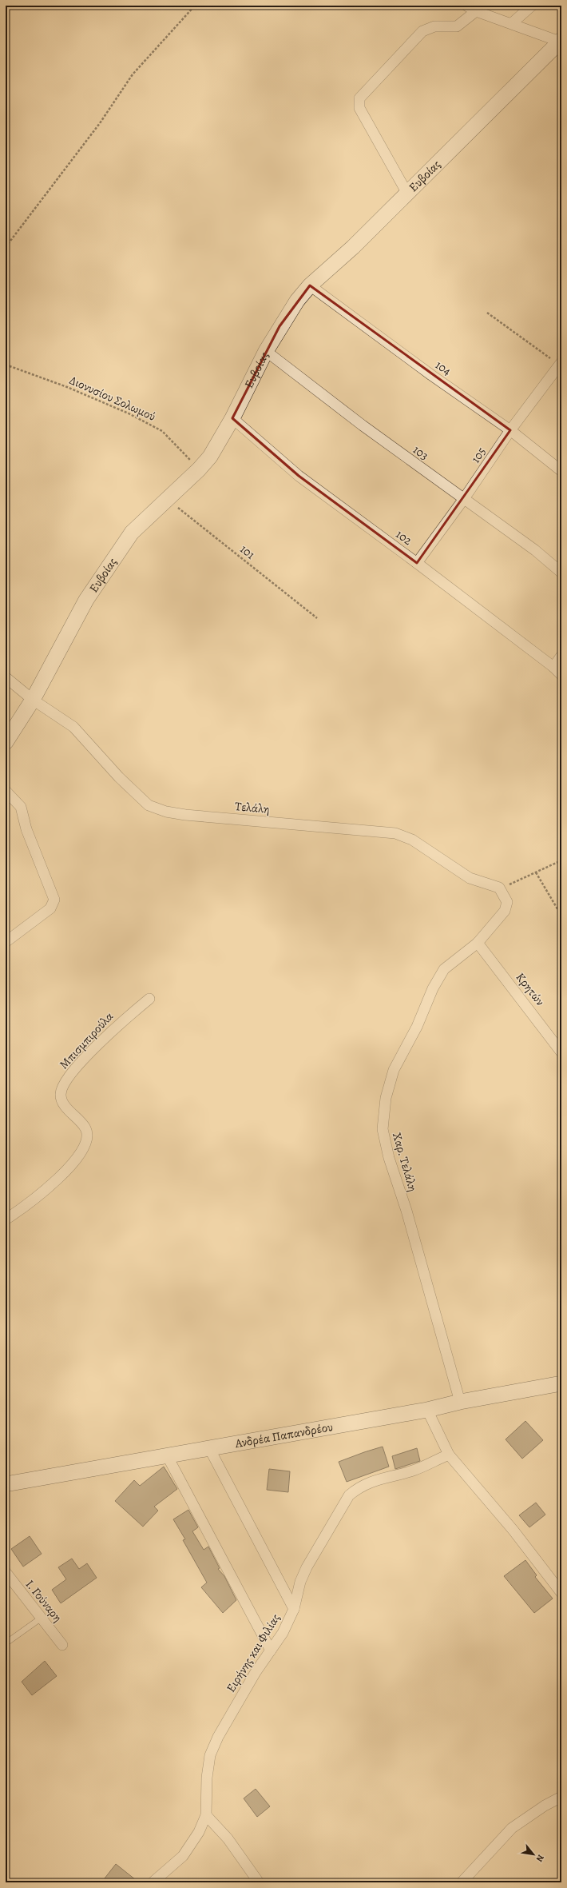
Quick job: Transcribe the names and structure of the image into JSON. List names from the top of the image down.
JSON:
{
  "streets": {
    "street": [
      "Ευβοίας",
      "104",
      "103",
      "105",
      "102",
      "Τελάλη",
      "Κρητών",
      "Μπισμπιρούλα",
      "Χαρ. Τελάλη",
      "Ανδρέα Παπανδρέου",
      "Ι. Γούναρη",
      "Ειρήνης και Φιλίας"
    ],
    "path": ["Διονυσίου Σολωμού", "101"]
  },
  "crossings": [
    ["Ευβοίας", "104"],
    ["Ευβοίας", "Διονυσίου Σολωμού"],
    ["Ευβοίας", "103"],
    ["Ευβοίας", "102"],
    ["Ευβοίας", "101"],
    ["Ευβοίας", "Τελάλη"],
    ["104", "105"],
    ["103", "105"],
    ["105", "102"],
    ["Τελάλη", "Χαρ. Τελάλη"],
    ["Κρητών", "Χαρ. Τελάλη"],
    ["Χαρ. Τελάλη", "Ανδρέα Παπανδρέου"]
  ],
  "north": "bottom right"
}
